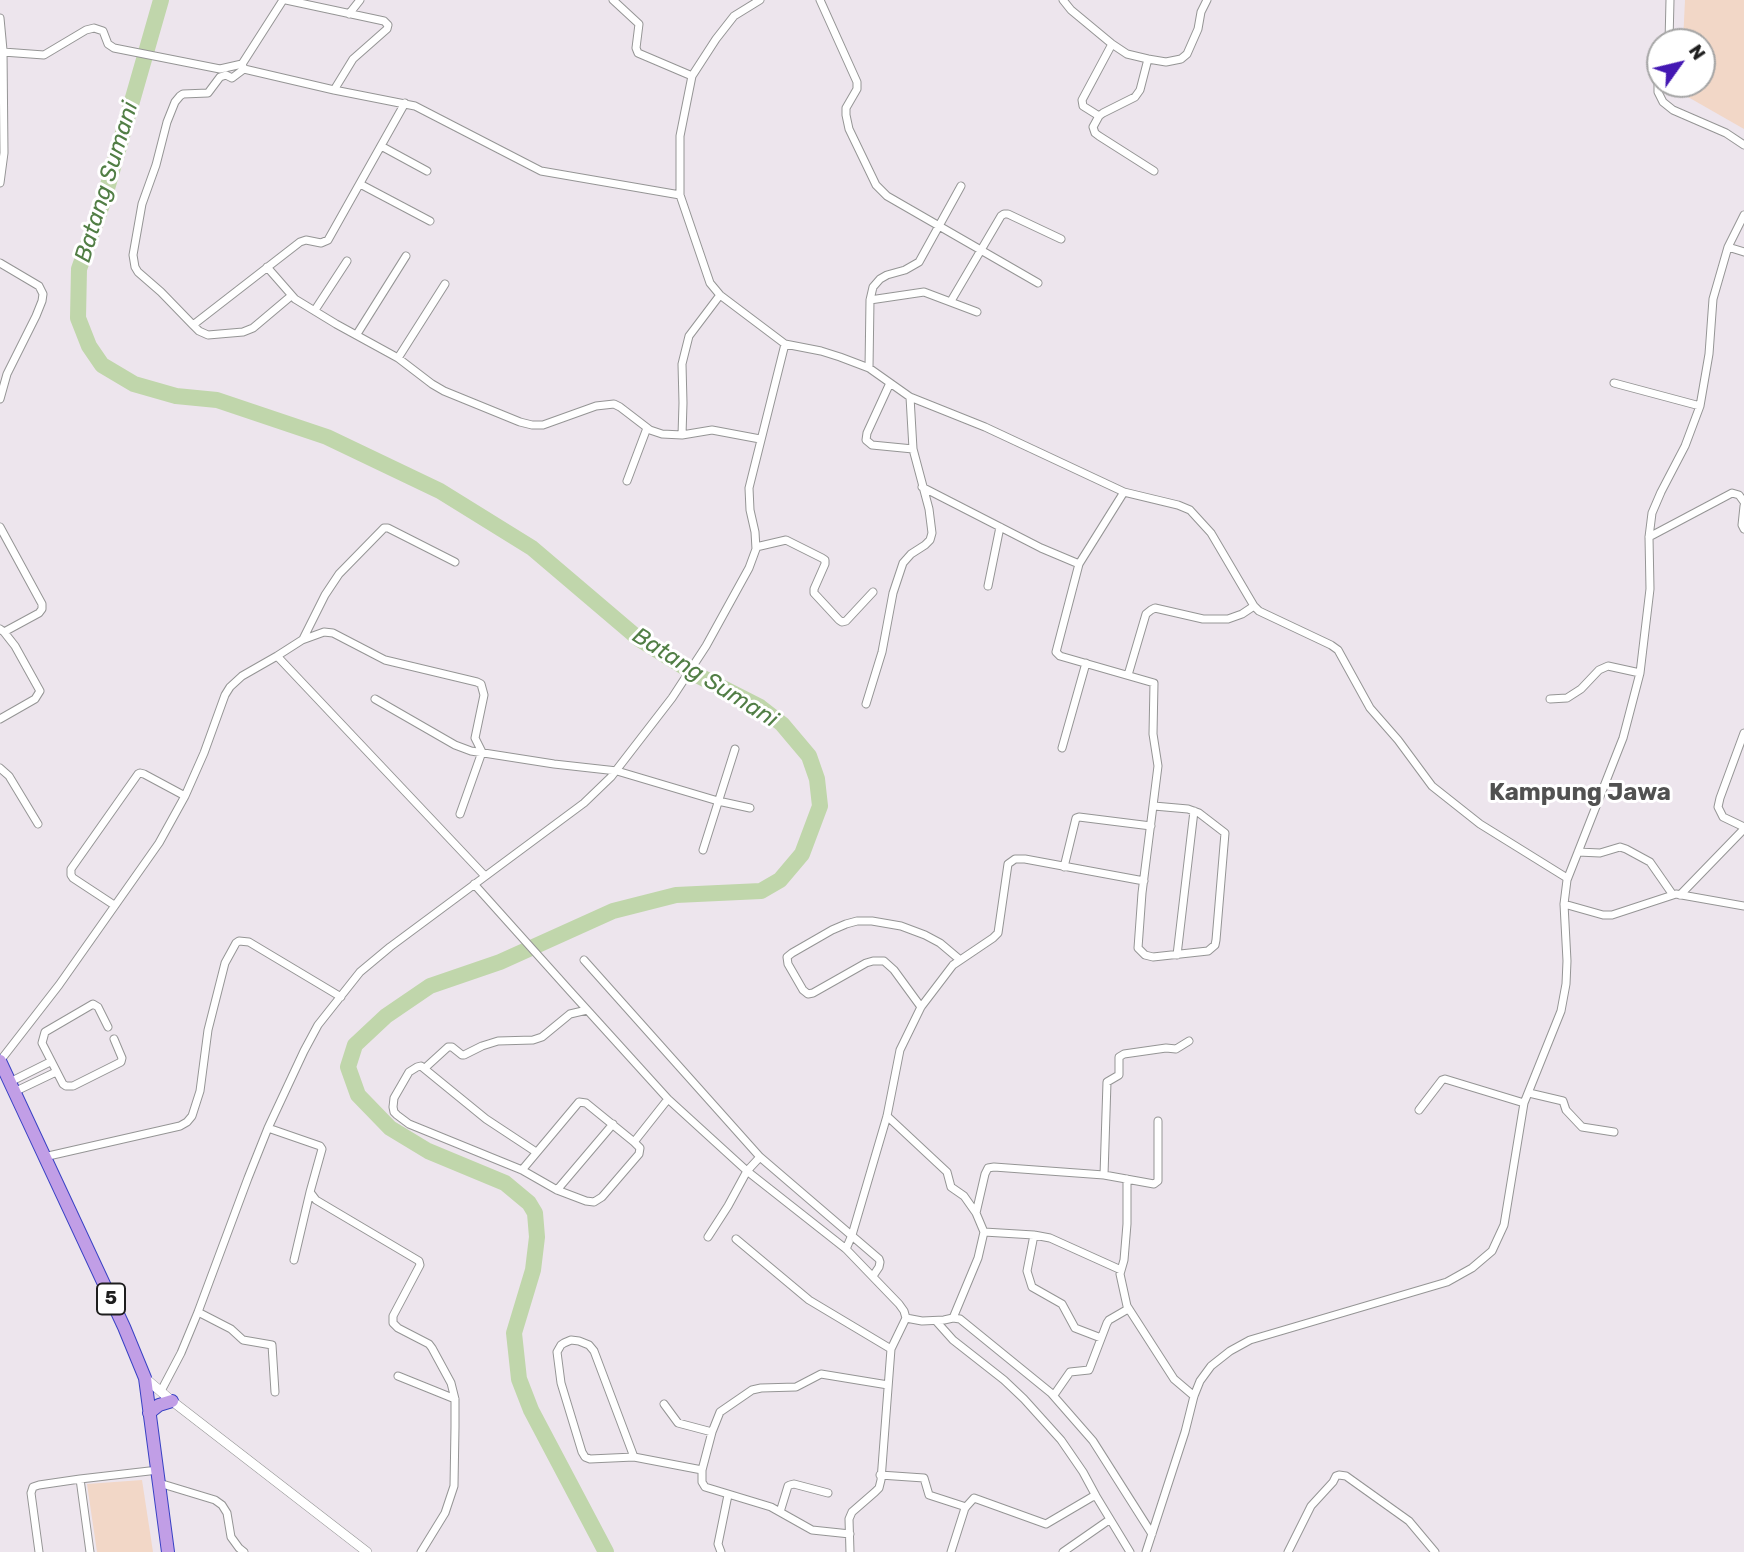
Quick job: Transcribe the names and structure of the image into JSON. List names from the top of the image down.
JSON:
{
  "streets": {
    "highway": ["5"]
  },
  "districts": ["Kampung Jawa"],
  "water": ["Batang Sumani"],
  "north": "top right"
}
